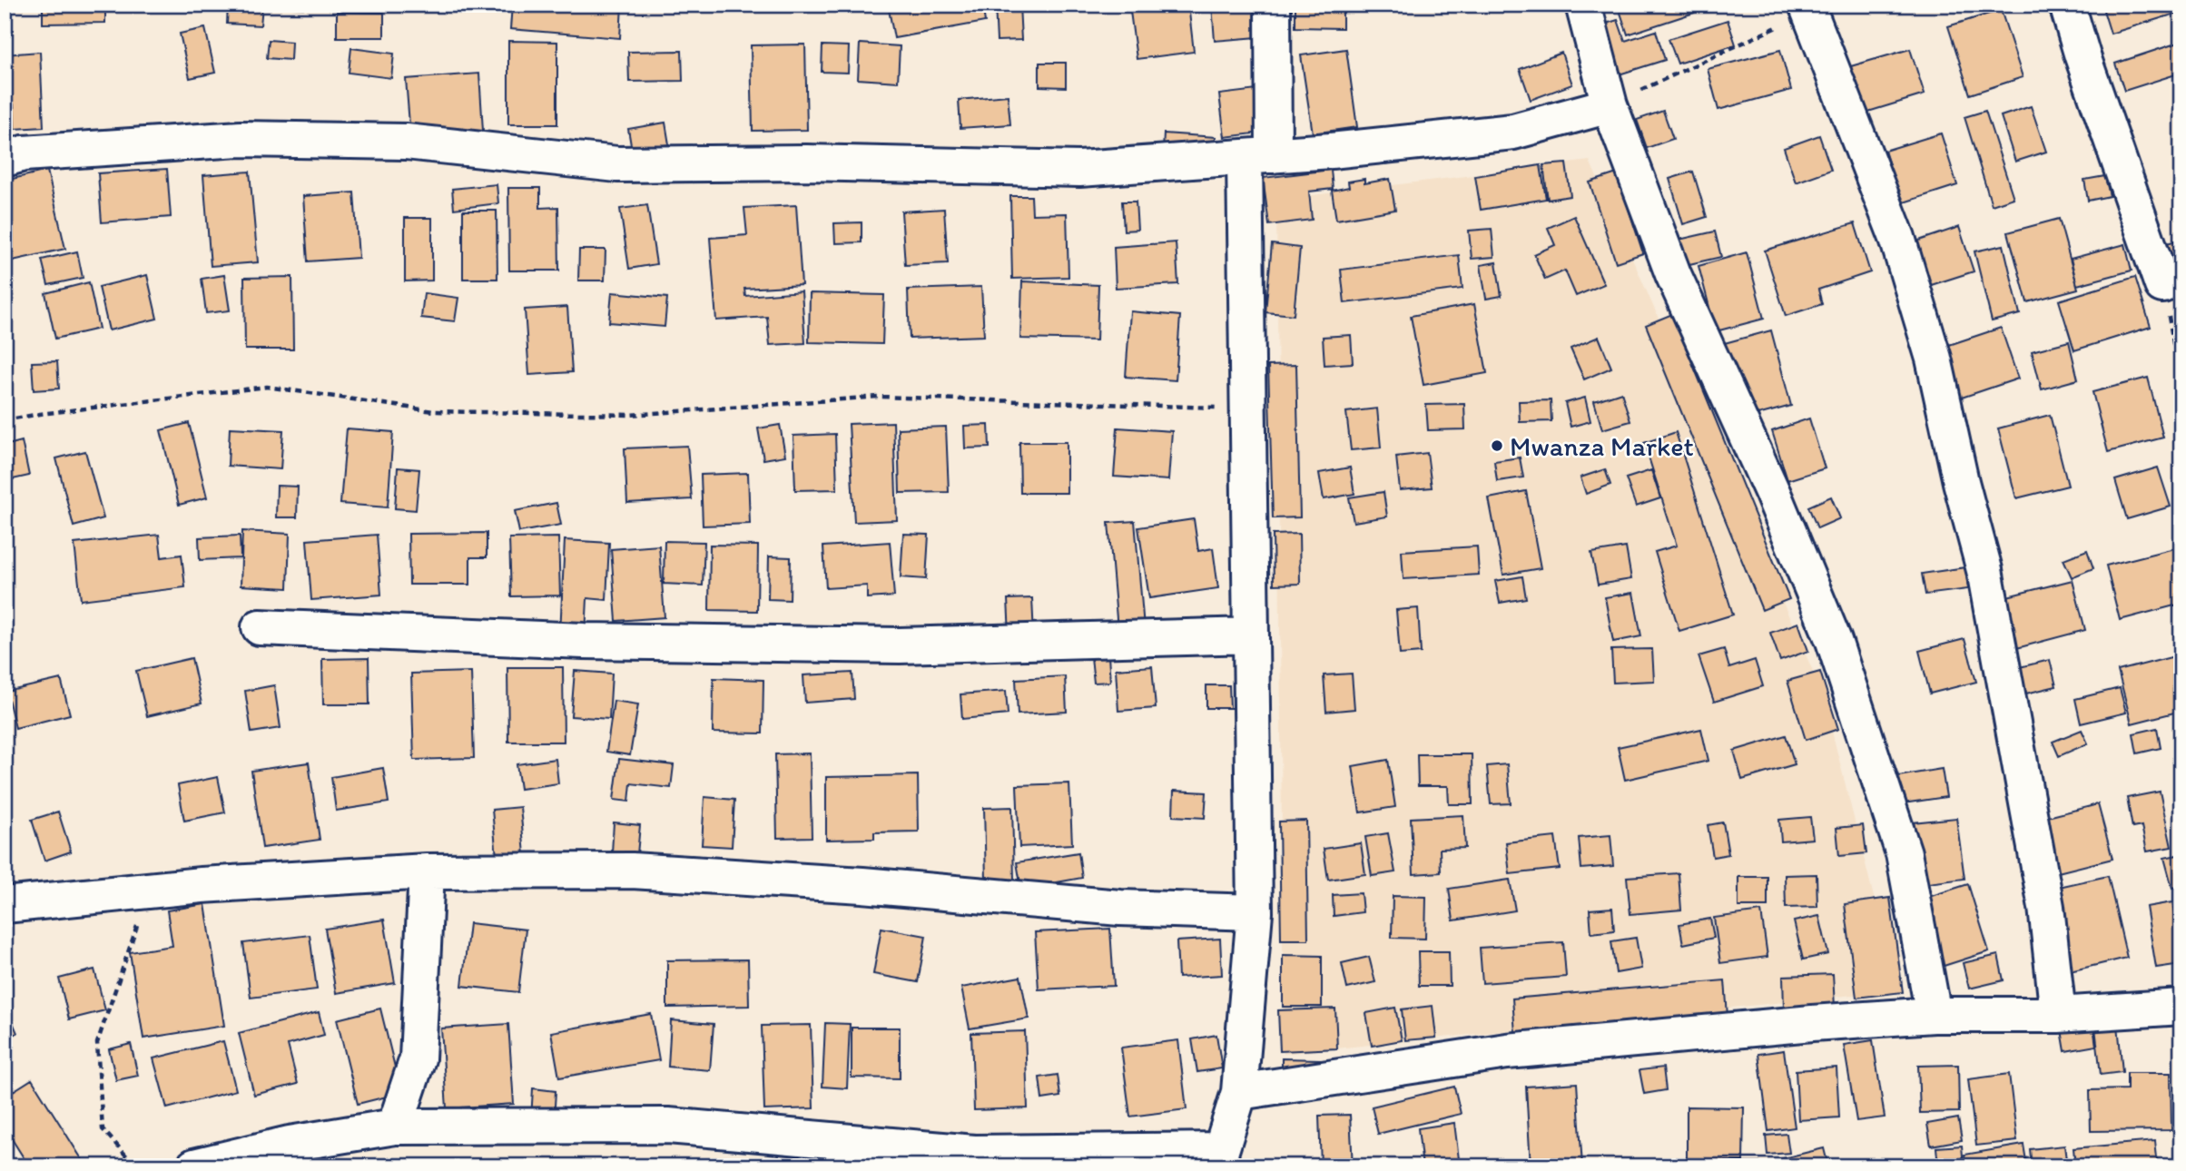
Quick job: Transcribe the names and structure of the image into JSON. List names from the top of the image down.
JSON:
{
  "places": ["Mwanza Market"]
}
